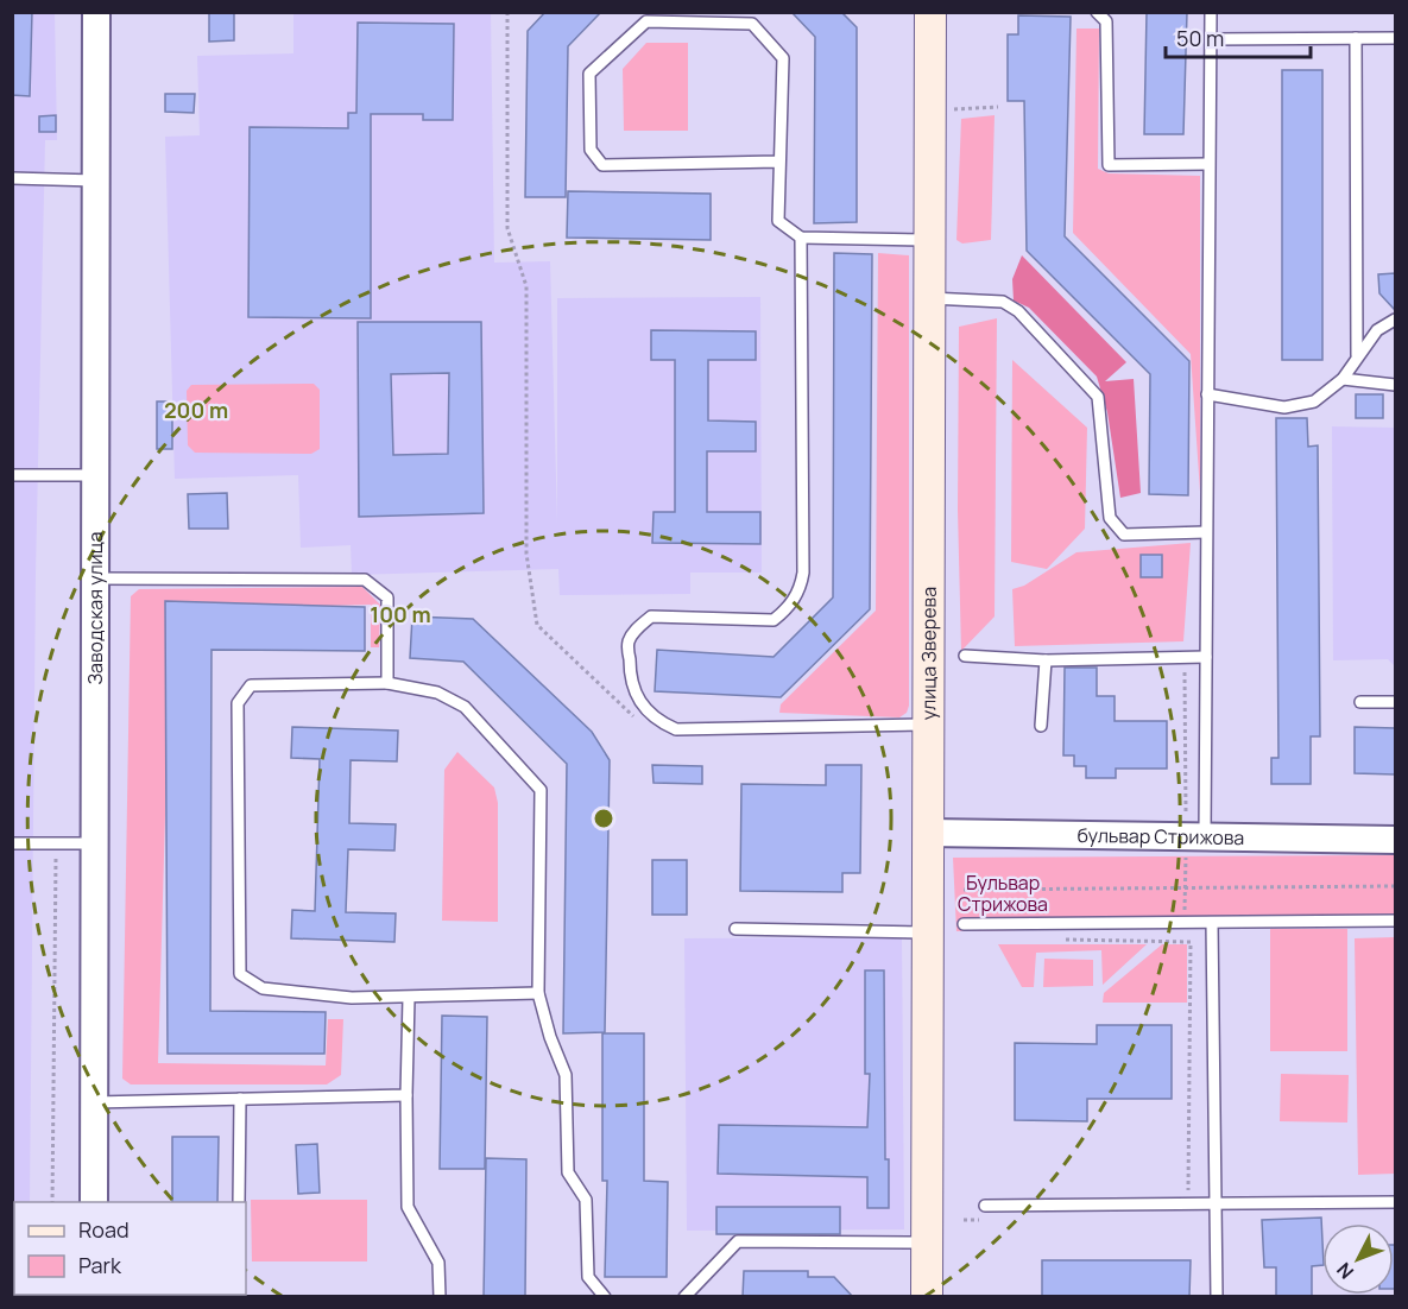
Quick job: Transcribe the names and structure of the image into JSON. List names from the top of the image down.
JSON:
{
  "streets": {
    "main road": ["улица Зверева"],
    "street": ["Заводская улица", "бульвар Стрижова"]
  },
  "crossings": [
    ["улица Зверева", "бульвар Стрижова"]
  ],
  "parks": ["Бульвар Стрижова"],
  "legend": ["Road", "Park"],
  "scale_bar": "50 m",
  "north": "bottom left",
  "rings": ["200 m", "100 m"]
}
